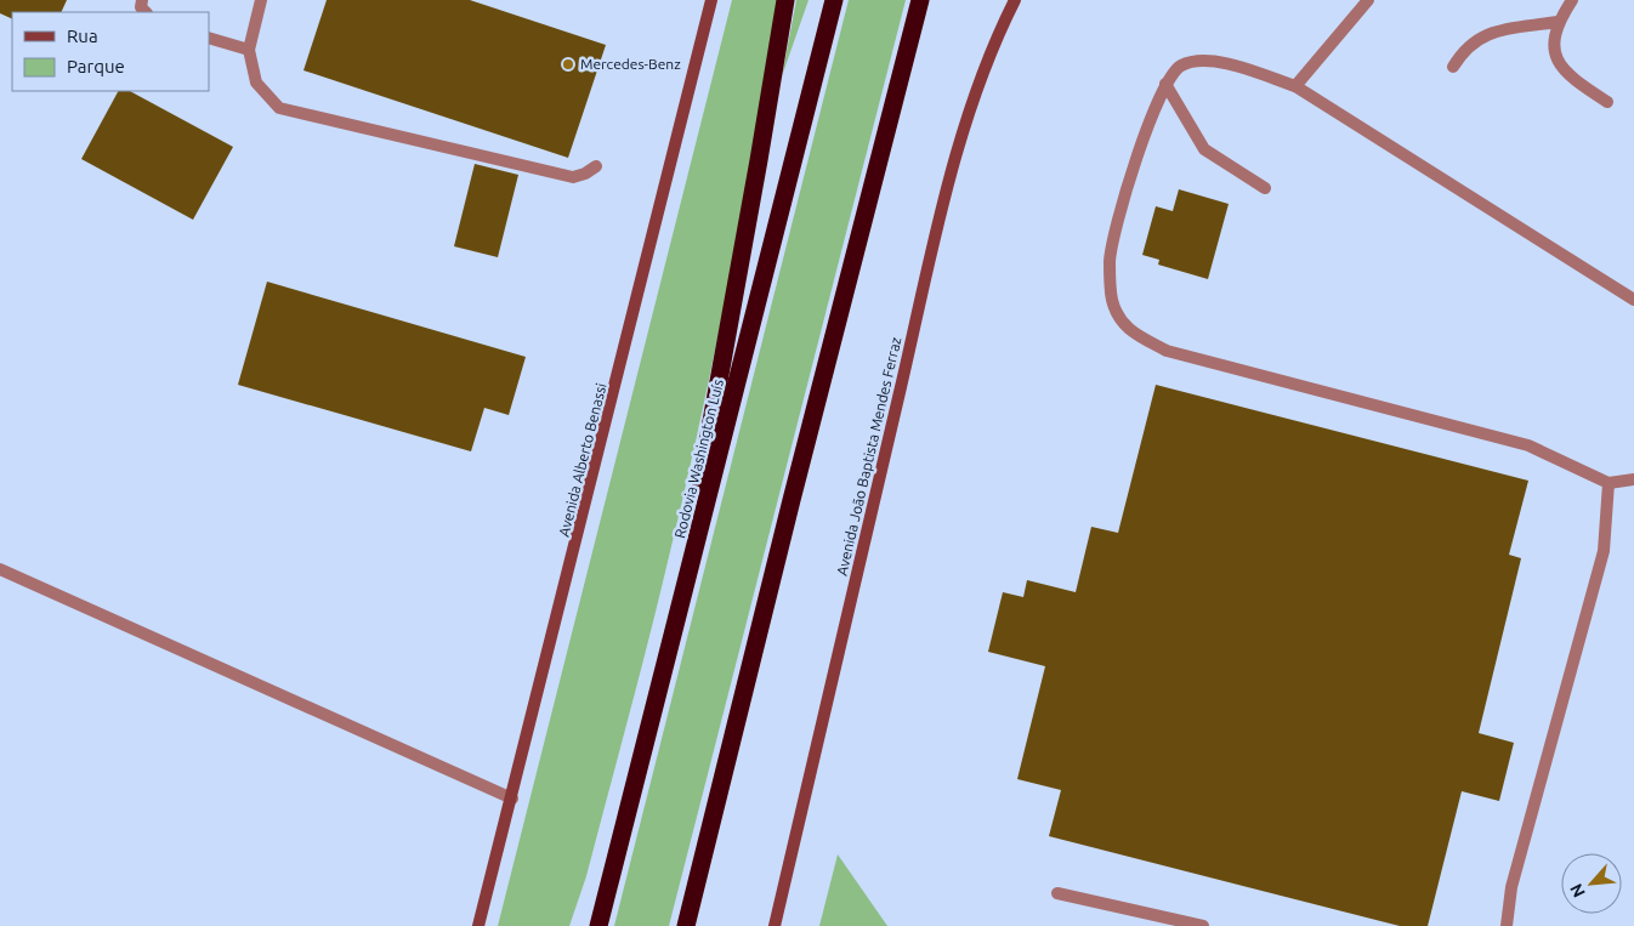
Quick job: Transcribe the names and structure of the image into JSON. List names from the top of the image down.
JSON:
{
  "streets": {
    "highway": ["Rodovia Washington Luís"],
    "street": ["Avenida João Baptista Mendes Ferraz", "Avenida Alberto Benassi"]
  },
  "places": ["Mercedes-Benz"],
  "legend": ["Rua", "Parque"],
  "north": "bottom left"
}
